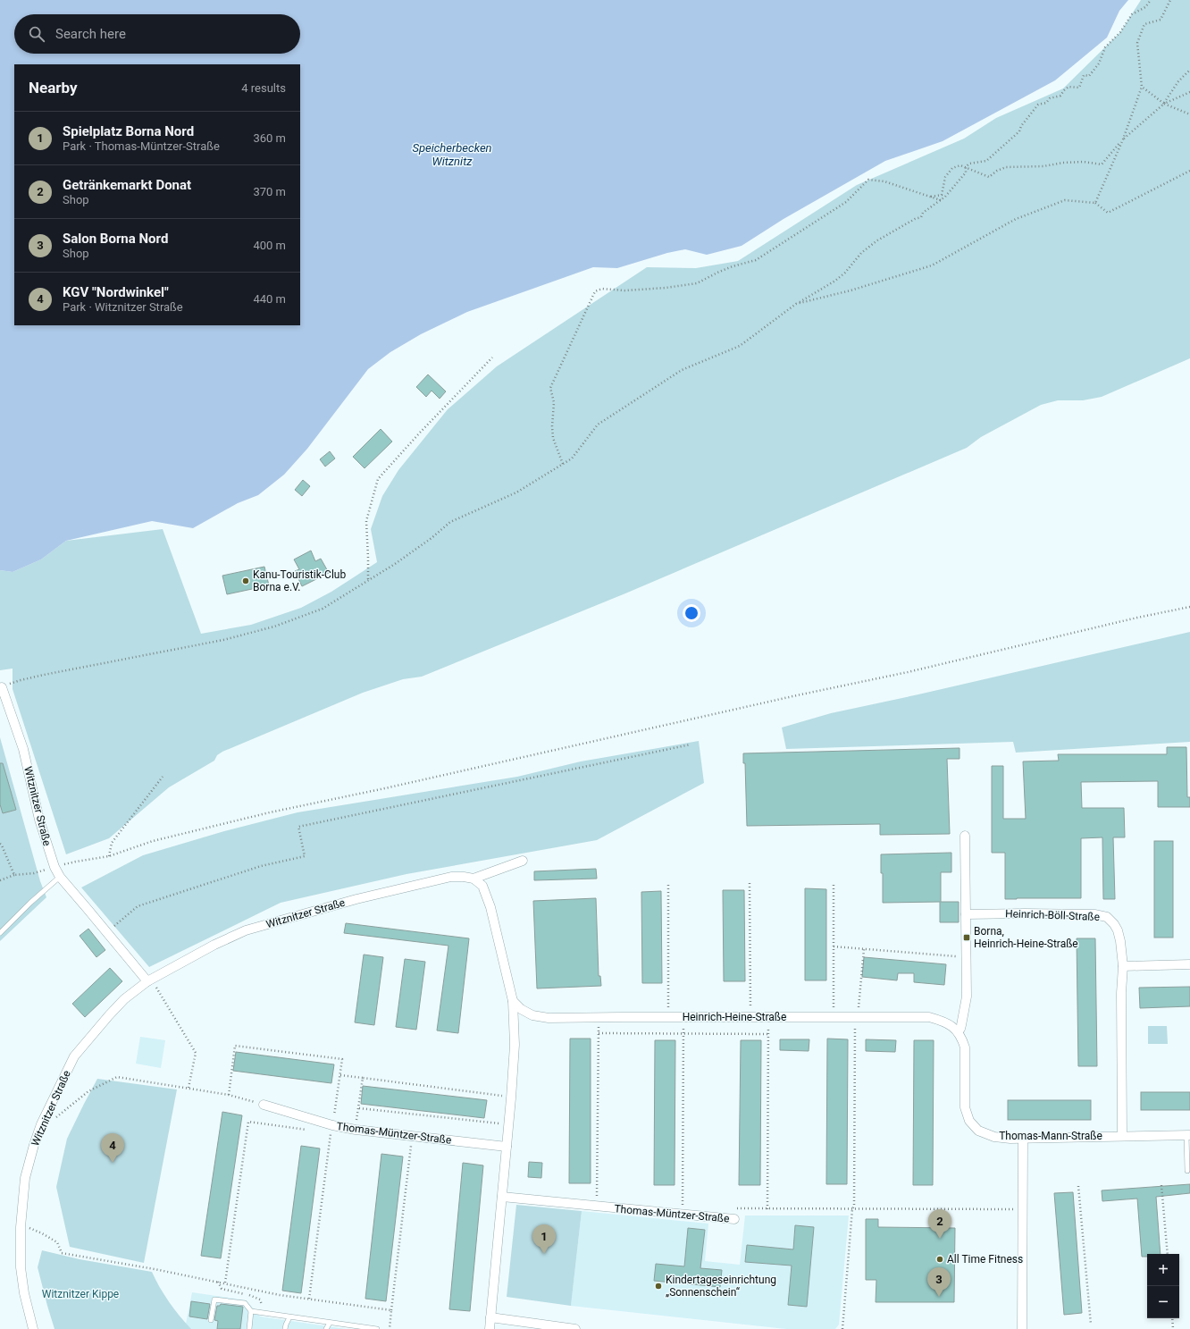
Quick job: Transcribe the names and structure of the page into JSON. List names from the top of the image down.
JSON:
{
  "streets": {
    "street": [
      "Witznitzer Straße",
      "Heinrich-Böll-Straße",
      "Heinrich-Heine-Straße",
      "Thomas-Müntzer-Straße",
      "Thomas-Mann-Straße"
    ]
  },
  "crossings": [
    ["Heinrich-Böll-Straße", "Thomas-Mann-Straße"],
    ["Heinrich-Heine-Straße", "Thomas-Mann-Straße"]
  ],
  "water": ["Speicherbecken Witznitz"],
  "parks": ["Witznitzer Kippe"],
  "places": {
    "other": ["Kanu-Touristik-Club Borna e.V.", "All Time Fitness", "Kindertageseinrichtung „Sonnenschein“"],
    "transit": ["Borna, Heinrich-Heine-Straße"]
  },
  "page": {
    "search": "Search here",
    "heading": ["Nearby", "4 results"],
    "list": [
      {
        "mark": "1",
        "name": "Spielplatz Borna Nord",
        "note": "Park · Thomas-Müntzer-Straße",
        "value": "360 m"
      },
      {
        "mark": "2",
        "name": "Getränkemarkt Donat",
        "note": "Shop",
        "value": "370 m"
      },
      {
        "mark": "3",
        "name": "Salon Borna Nord",
        "note": "Shop",
        "value": "400 m"
      },
      {
        "mark": "4",
        "name": "KGV \"Nordwinkel\"",
        "note": "Park · Witznitzer Straße",
        "value": "440 m"
      }
    ],
    "pins": [
      "4",
      "2",
      "1",
      "3"
    ],
    "map_buttons": ["+", "−"]
  }
}
